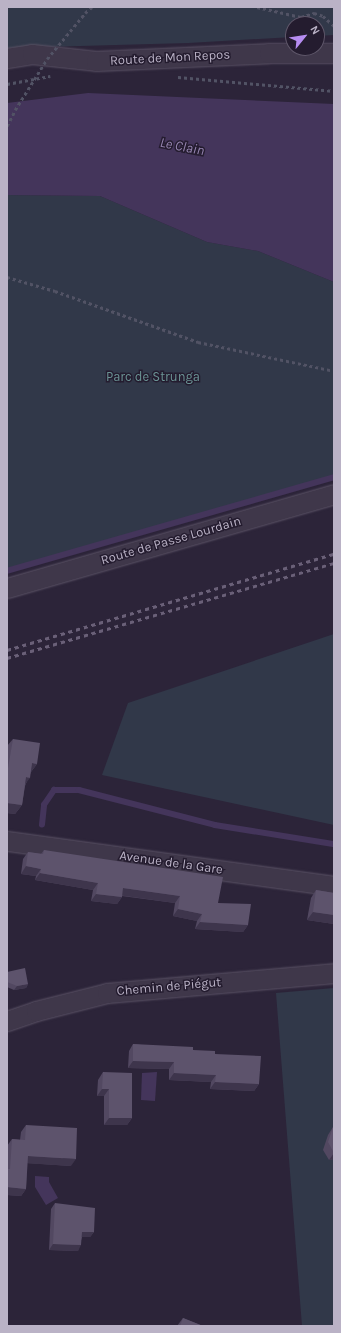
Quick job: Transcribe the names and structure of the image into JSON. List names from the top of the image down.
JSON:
{
  "streets": {
    "street": [
      "Route de Mon Repos",
      "Route de Passe Lourdain",
      "Avenue de la Gare",
      "Chemin de Piégut"
    ]
  },
  "water": ["Le Clain"],
  "parks": ["Parc de Strunga"],
  "north": "top right"
}
